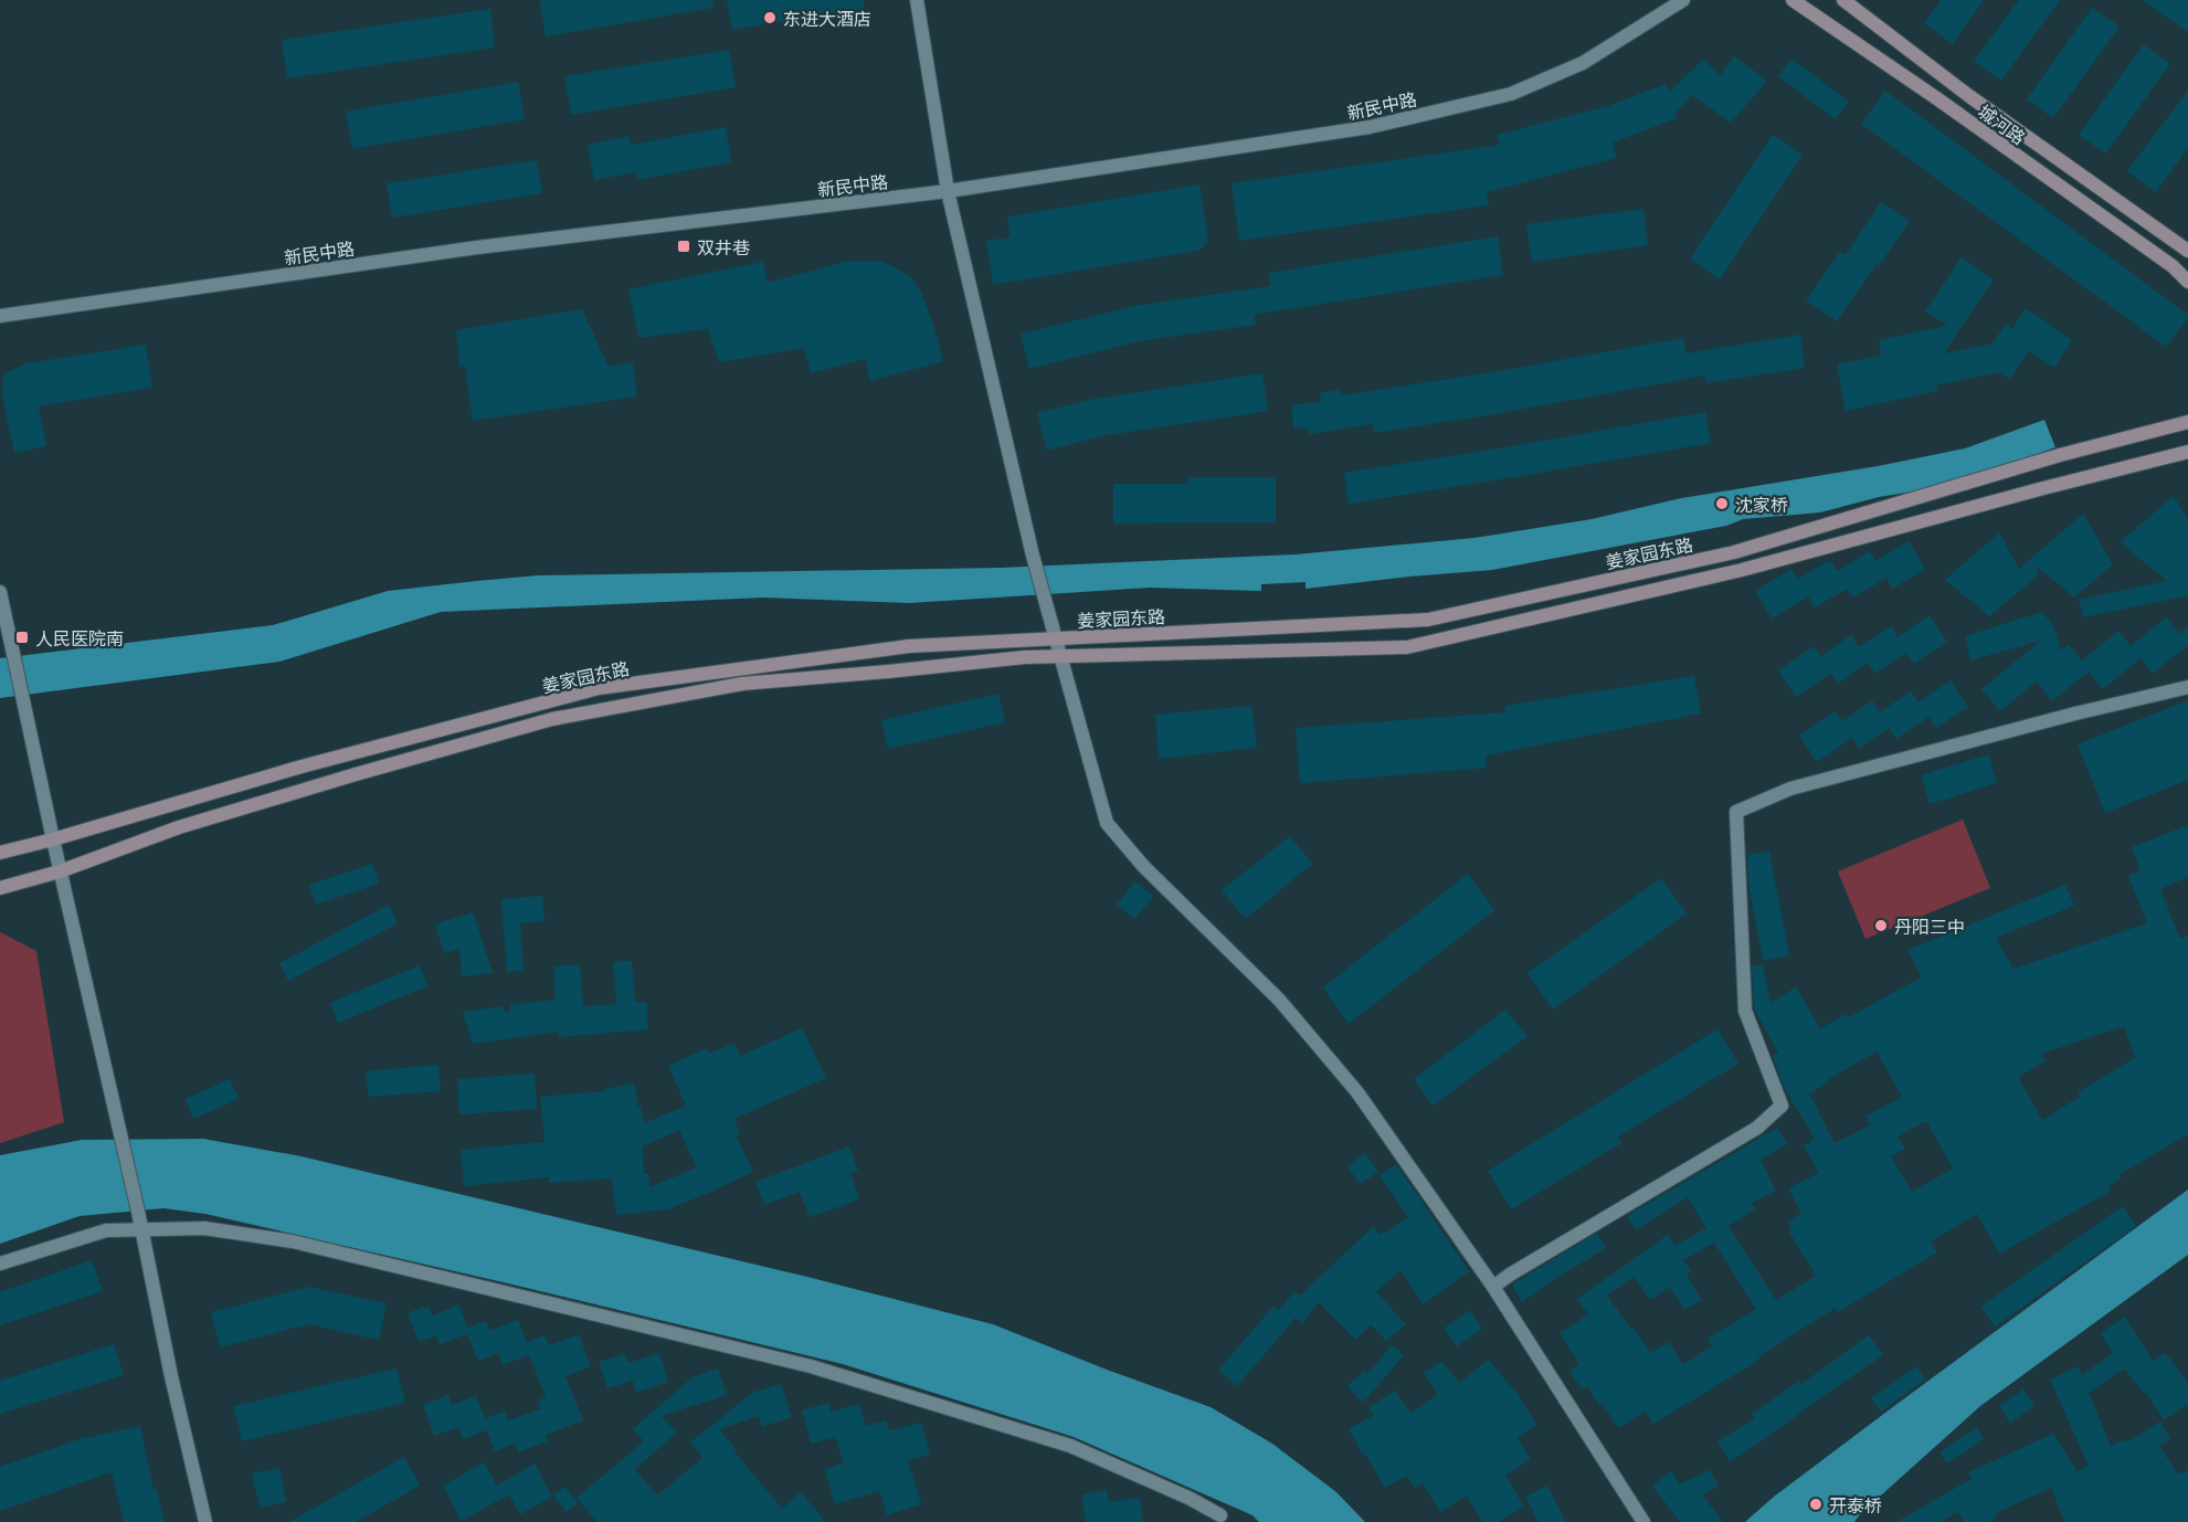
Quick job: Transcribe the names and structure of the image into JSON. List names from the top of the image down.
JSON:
{
  "streets": {
    "main road": ["城河路", "姜家园东路"],
    "street": ["新民中路"]
  },
  "places": {
    "other": [
      "东进大酒店",
      "沈家桥",
      "丹阳三中",
      "开泰桥"
    ],
    "transit": ["双井巷", "人民医院南"]
  }
}
